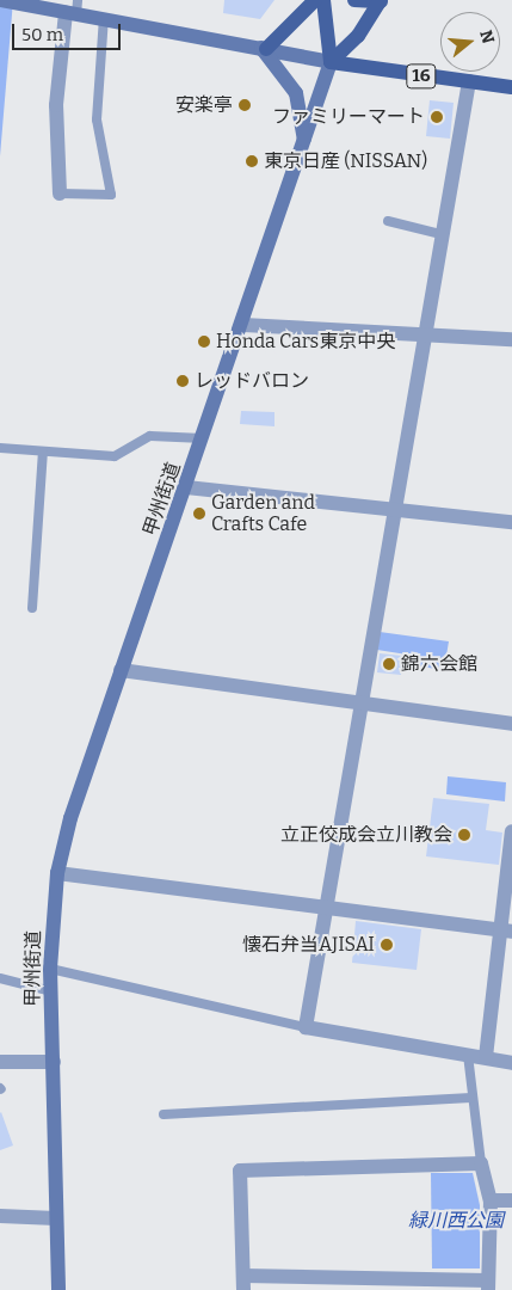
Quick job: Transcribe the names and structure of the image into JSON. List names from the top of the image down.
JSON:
{
  "streets": {
    "main road": ["16", "甲州街道"]
  },
  "crossings": [
    ["16", "甲州街道"]
  ],
  "parks": ["緑川西公園"],
  "places": [
    "安楽亭",
    "ファミリーマート",
    "東京日産 (NISSAN)",
    "Honda Cars東京中央",
    "レッドバロン",
    "Garden and Crafts Cafe",
    "錦六会館",
    "立正佼成会立川教会",
    "懐石弁当AJISAI"
  ],
  "scale_bar": "50 m",
  "north": "right"
}
